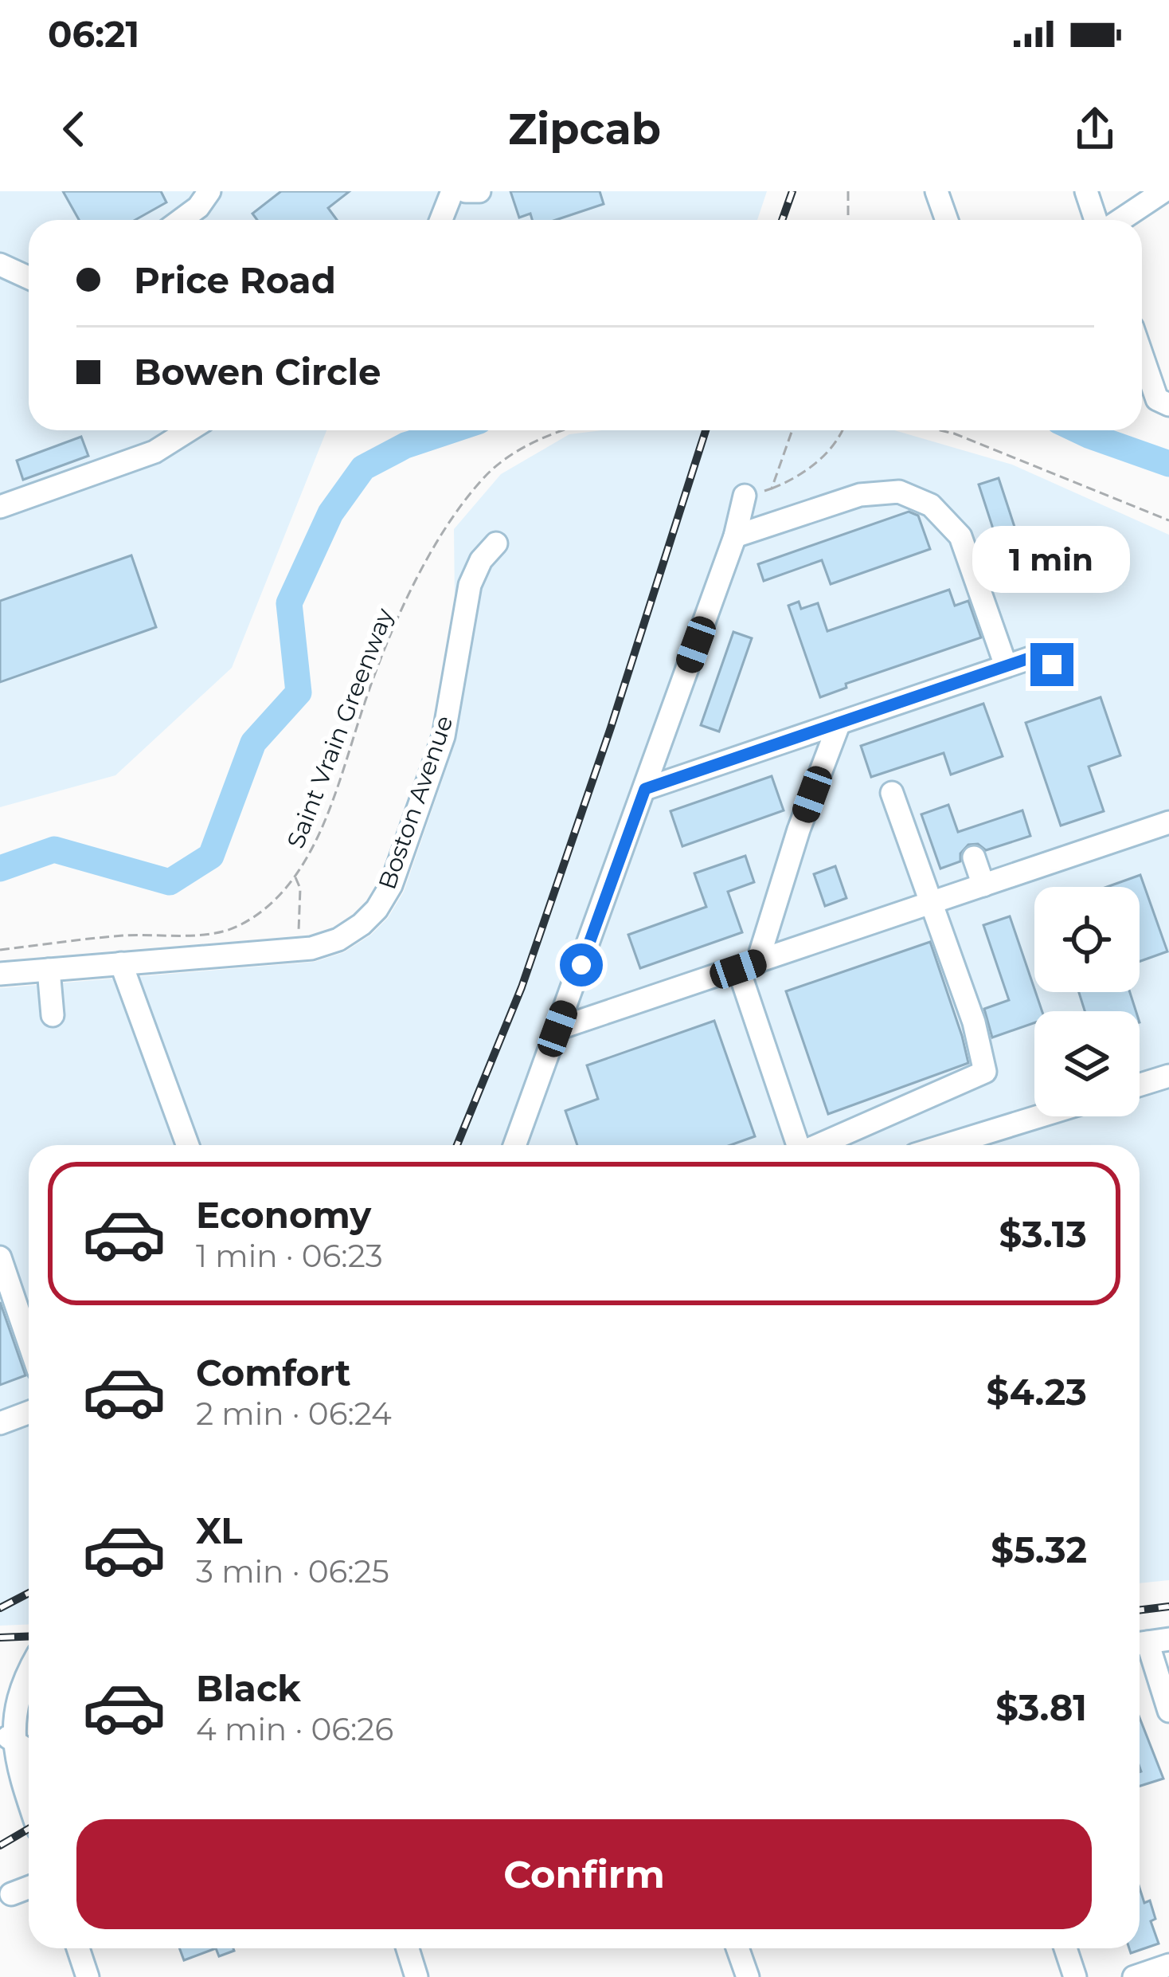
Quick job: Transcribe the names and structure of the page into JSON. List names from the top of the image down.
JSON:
{
  "streets": {
    "street": ["Boston Avenue"],
    "path": ["Saint Vrain Greenway"]
  },
  "page": {
    "status": "06:21",
    "header": "Zipcab",
    "banner": ["Price Road", "Bowen Circle"],
    "bubble": "1 min",
    "list": [
      {
        "name": "Economy",
        "note": "1 min · 06:23",
        "value": "$3.13"
      },
      {
        "name": "Comfort",
        "note": "2 min · 06:24",
        "value": "$4.23"
      },
      {
        "name": "XL",
        "note": "3 min · 06:25",
        "value": "$5.32"
      },
      {
        "name": "Black",
        "note": "4 min · 06:26",
        "value": "$3.81"
      }
    ],
    "buttons": "Confirm"
  }
}
